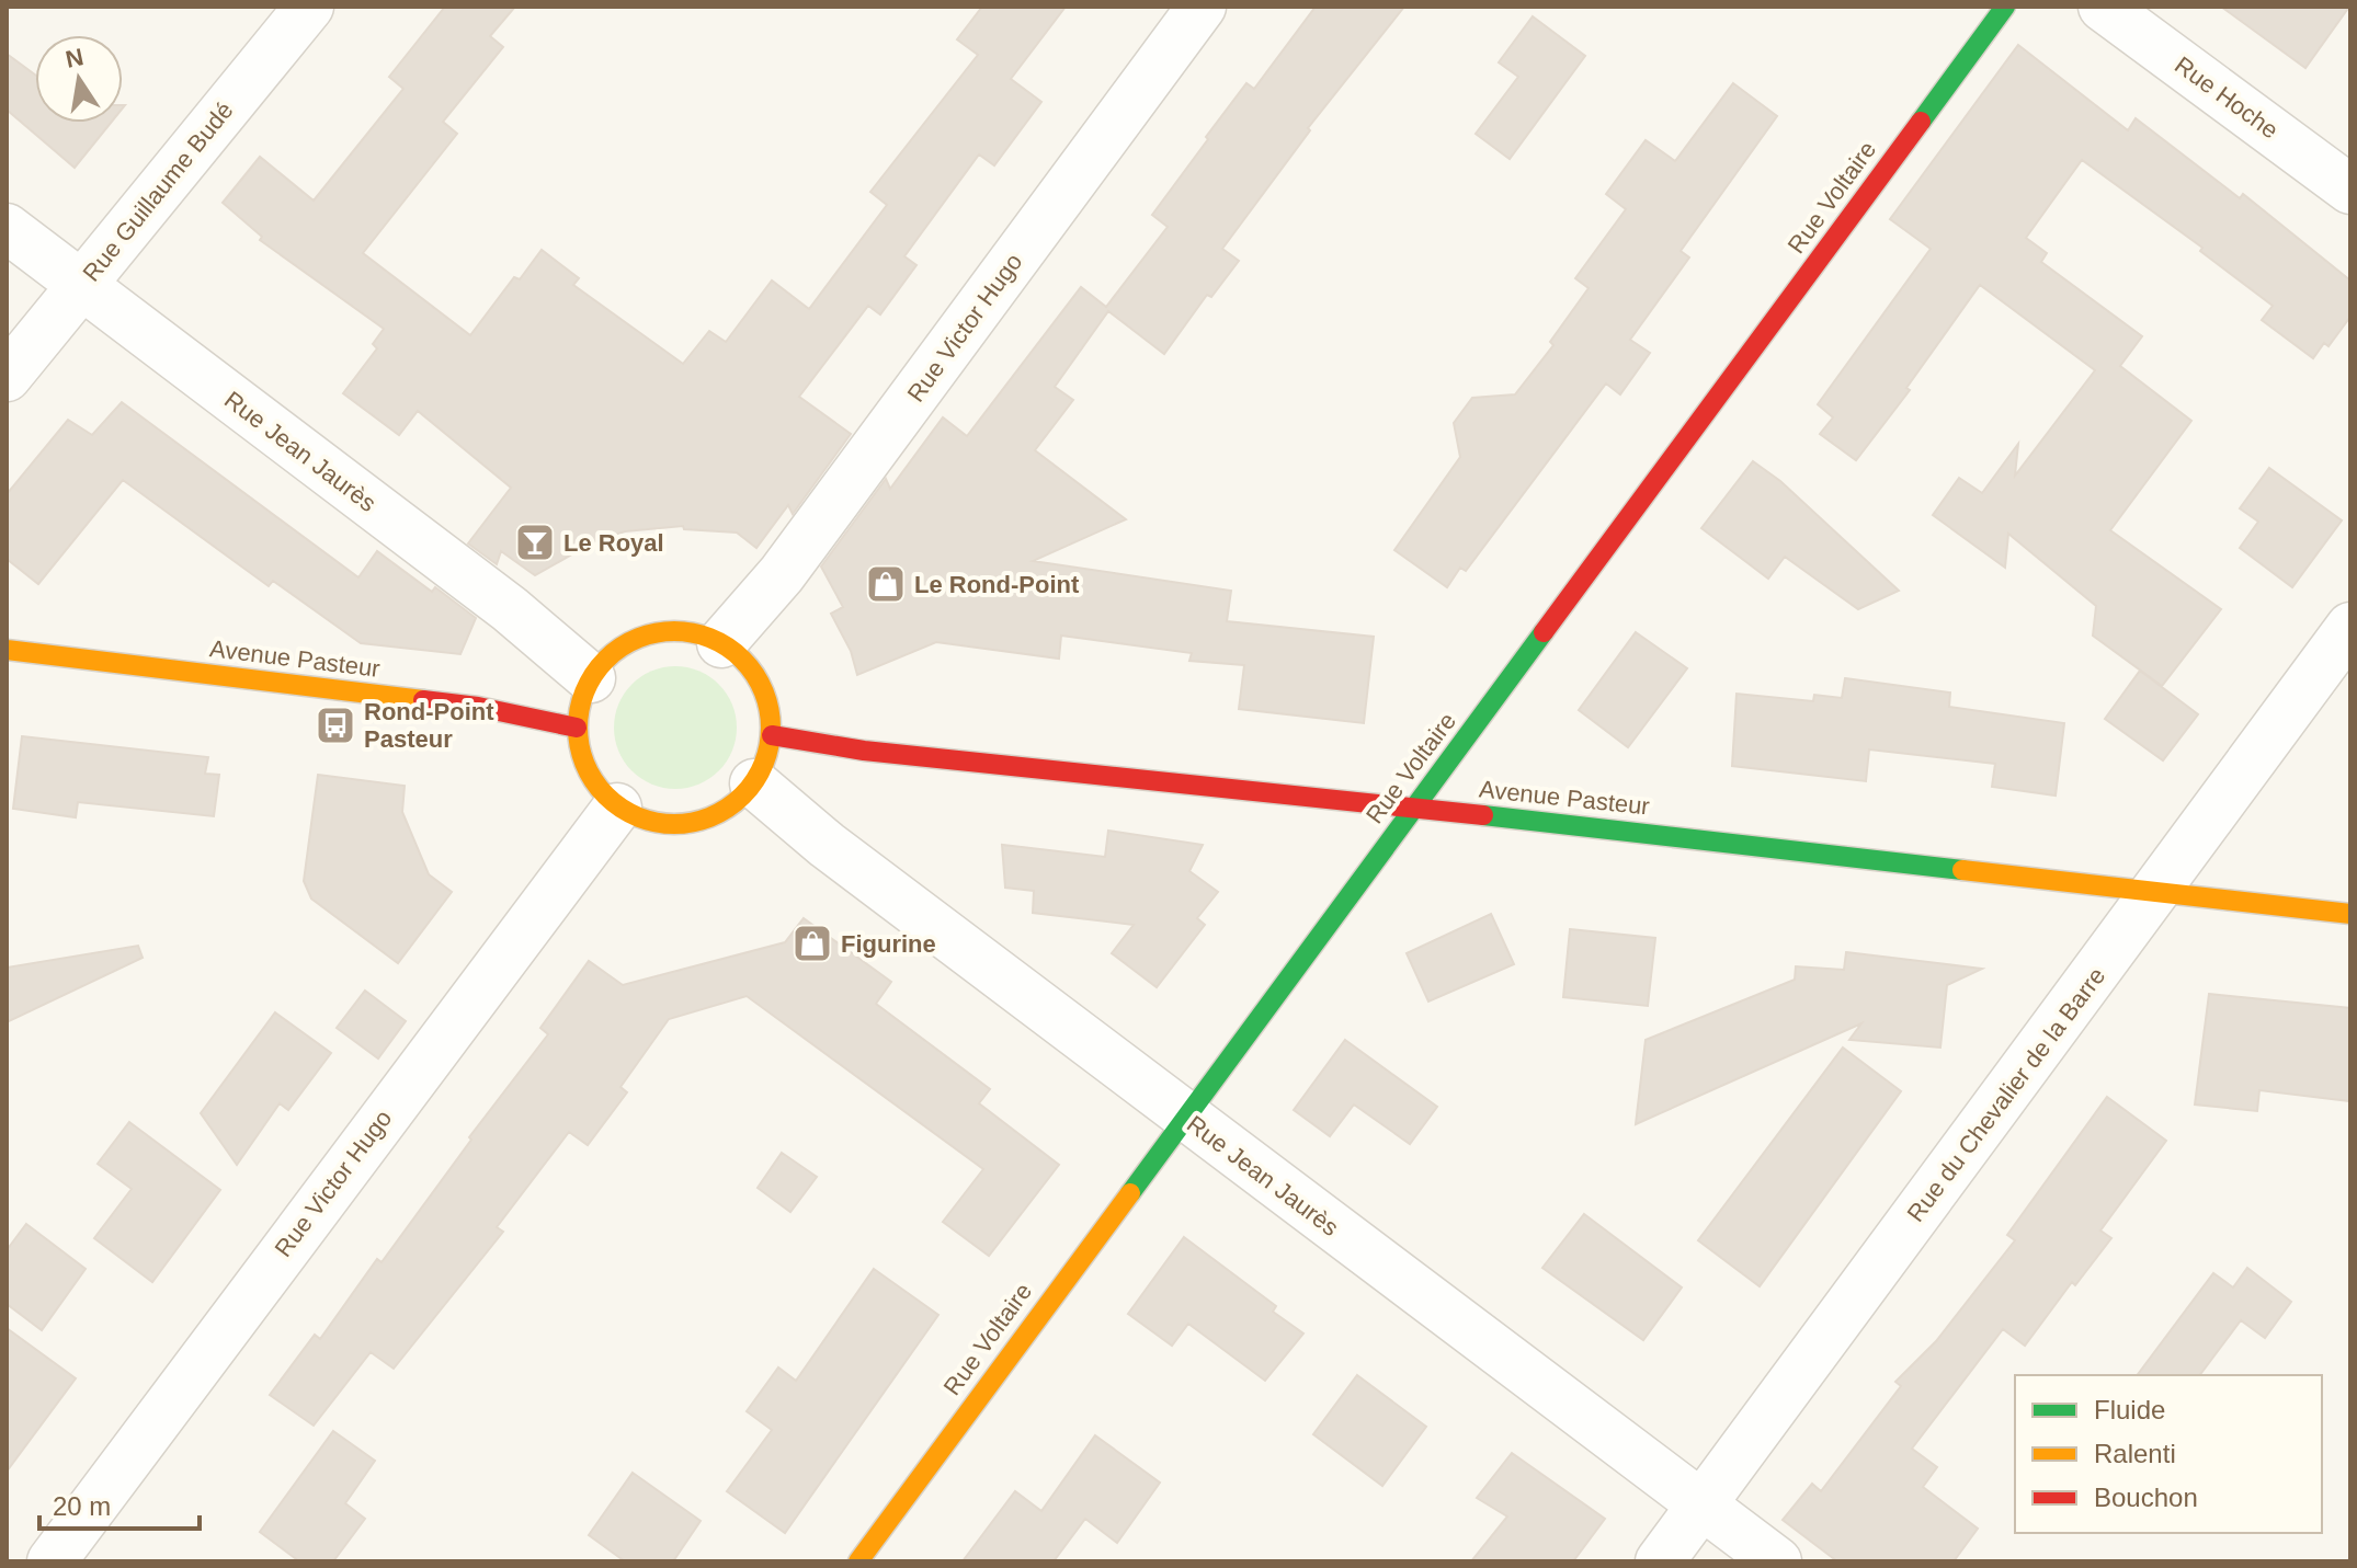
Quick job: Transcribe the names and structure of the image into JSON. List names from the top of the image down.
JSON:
{
  "streets": {
    "street": [
      "Rue Hoche",
      "Rue Guillaume Budé",
      "Rue Voltaire",
      "Rue Victor Hugo",
      "Rue Jean Jaurès",
      "Avenue Pasteur",
      "Rue du Chevalier de la Barre"
    ]
  },
  "crossings": [
    ["Rue Guillaume Budé", "Rue Jean Jaurès"],
    ["Rue Voltaire", "Rue Jean Jaurès"],
    ["Rue Voltaire", "Avenue Pasteur"],
    ["Rue Victor Hugo", "Rue Jean Jaurès"],
    ["Rue Victor Hugo", "Avenue Pasteur"],
    ["Rue Jean Jaurès", "Avenue Pasteur"],
    ["Rue Jean Jaurès", "Rue du Chevalier de la Barre"],
    ["Avenue Pasteur", "Rue du Chevalier de la Barre"]
  ],
  "places": {
    "bar": ["Le Royal"],
    "shop": ["Le Rond-Point", "Figurine"],
    "bus stop": ["Rond-Point Pasteur"]
  },
  "legend": ["Fluide", "Ralenti", "Bouchon"],
  "scale_bar": "20 m",
  "north": "top"
}
